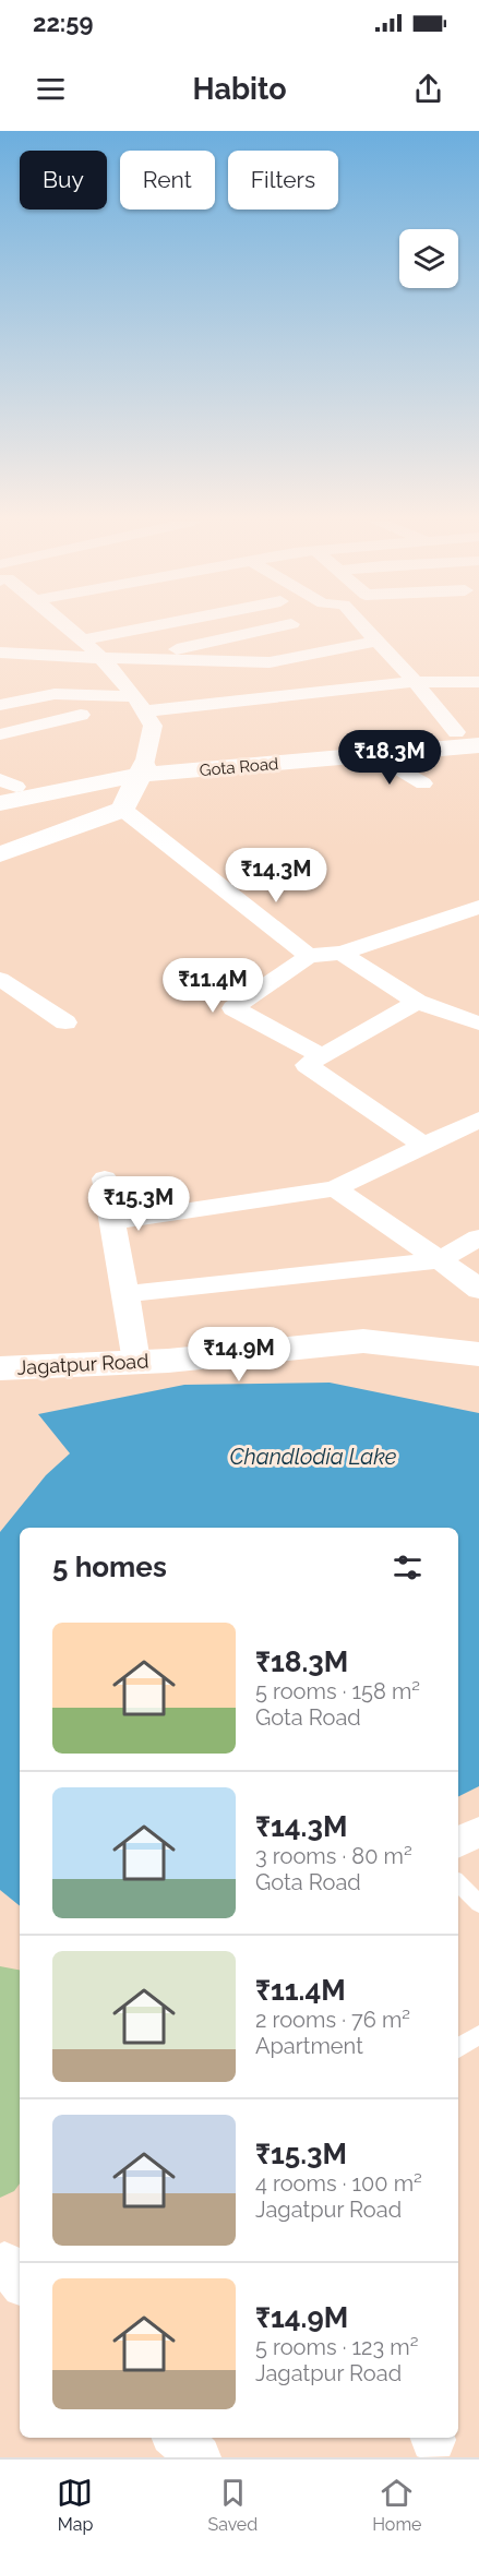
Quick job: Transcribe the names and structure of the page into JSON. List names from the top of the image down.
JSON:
{
  "streets": {
    "main road": ["Gota Road", "Jagatpur Road"]
  },
  "water": ["Chandlodia Lake"],
  "page": {
    "status": "22:59",
    "header": "Habito",
    "chip": ["Buy", "Rent", "Filters"],
    "price": [
      "₹18.3M",
      "₹14.3M",
      "₹11.4M",
      "₹15.3M",
      "₹14.9M"
    ],
    "heading": "5 homes",
    "list": [
      {
        "name": "₹18.3M",
        "note": "5 rooms · 158 m² · Gota Road"
      },
      {
        "name": "₹14.3M",
        "note": "3 rooms · 80 m² · Gota Road"
      },
      {
        "name": "₹11.4M",
        "note": "2 rooms · 76 m² · Apartment"
      },
      {
        "name": "₹15.3M",
        "note": "4 rooms · 100 m² · Jagatpur Road"
      },
      {
        "name": "₹14.9M",
        "note": "5 rooms · 123 m² · Jagatpur Road"
      }
    ],
    "tabs": ["Map", "Saved", "Home"]
  }
}
